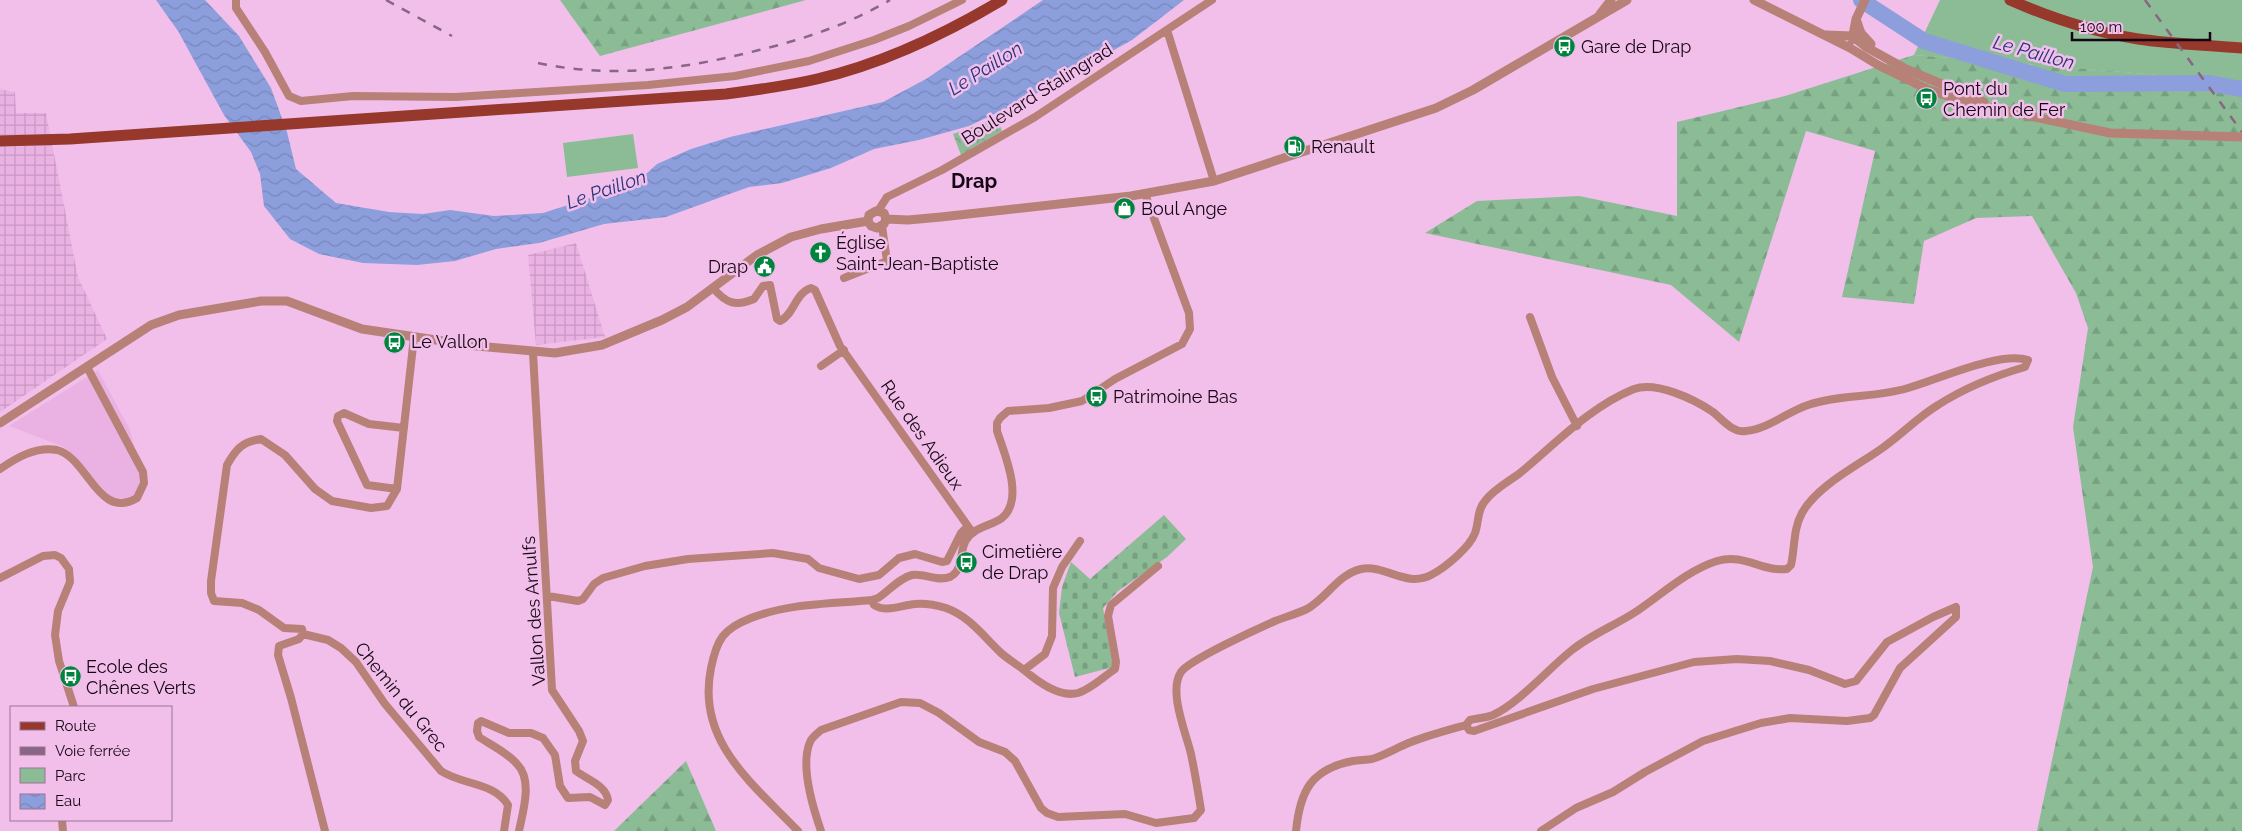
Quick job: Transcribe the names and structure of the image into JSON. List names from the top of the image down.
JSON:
{
  "streets": {
    "street": [
      "Boulevard Stalingrad",
      "Rue des Adieux",
      "Vallon des Arnulfs",
      "Chemin du Grec"
    ]
  },
  "districts": ["Drap"],
  "water": ["Le Paillon"],
  "places": {
    "bus stop": [
      "Gare de Drap",
      "Pont du Chemin de Fer",
      "Le Vallon",
      "Patrimoine Bas",
      "Cimetière de Drap",
      "Ecole des Chênes Verts"
    ],
    "fuel station": ["Renault"],
    "shop": ["Boul Ange"],
    "church": ["Église Saint-Jean-Baptiste"],
    "public building": ["Drap"]
  },
  "legend": [
    "Route",
    "Voie ferrée",
    "Parc",
    "Eau"
  ],
  "scale_bar": "100 m"
}
